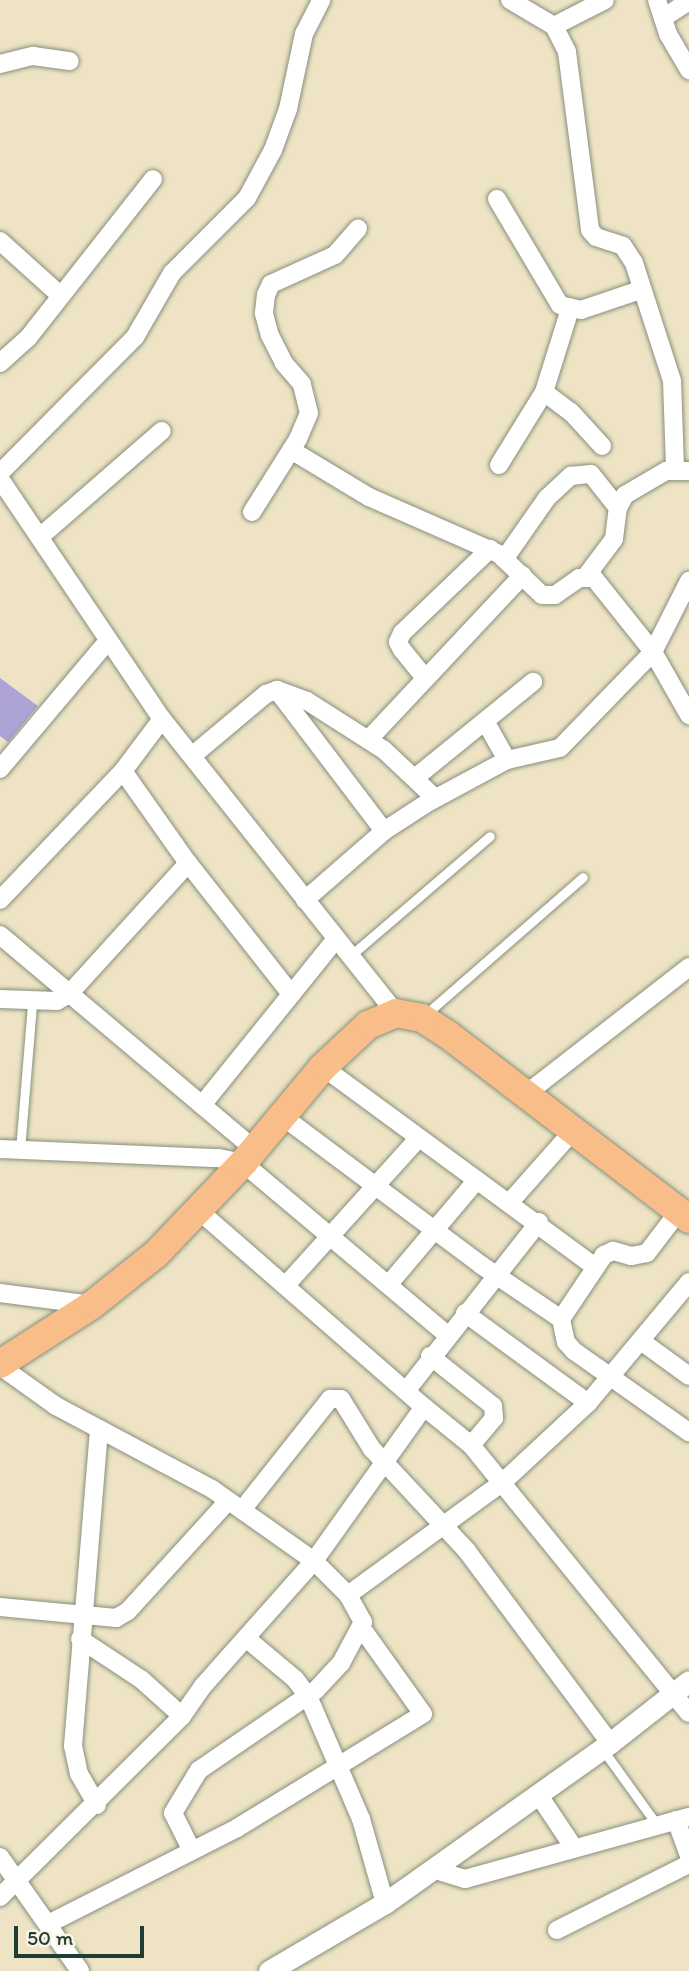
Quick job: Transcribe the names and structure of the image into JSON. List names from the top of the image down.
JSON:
{
  "scale_bar": "50 m"
}
